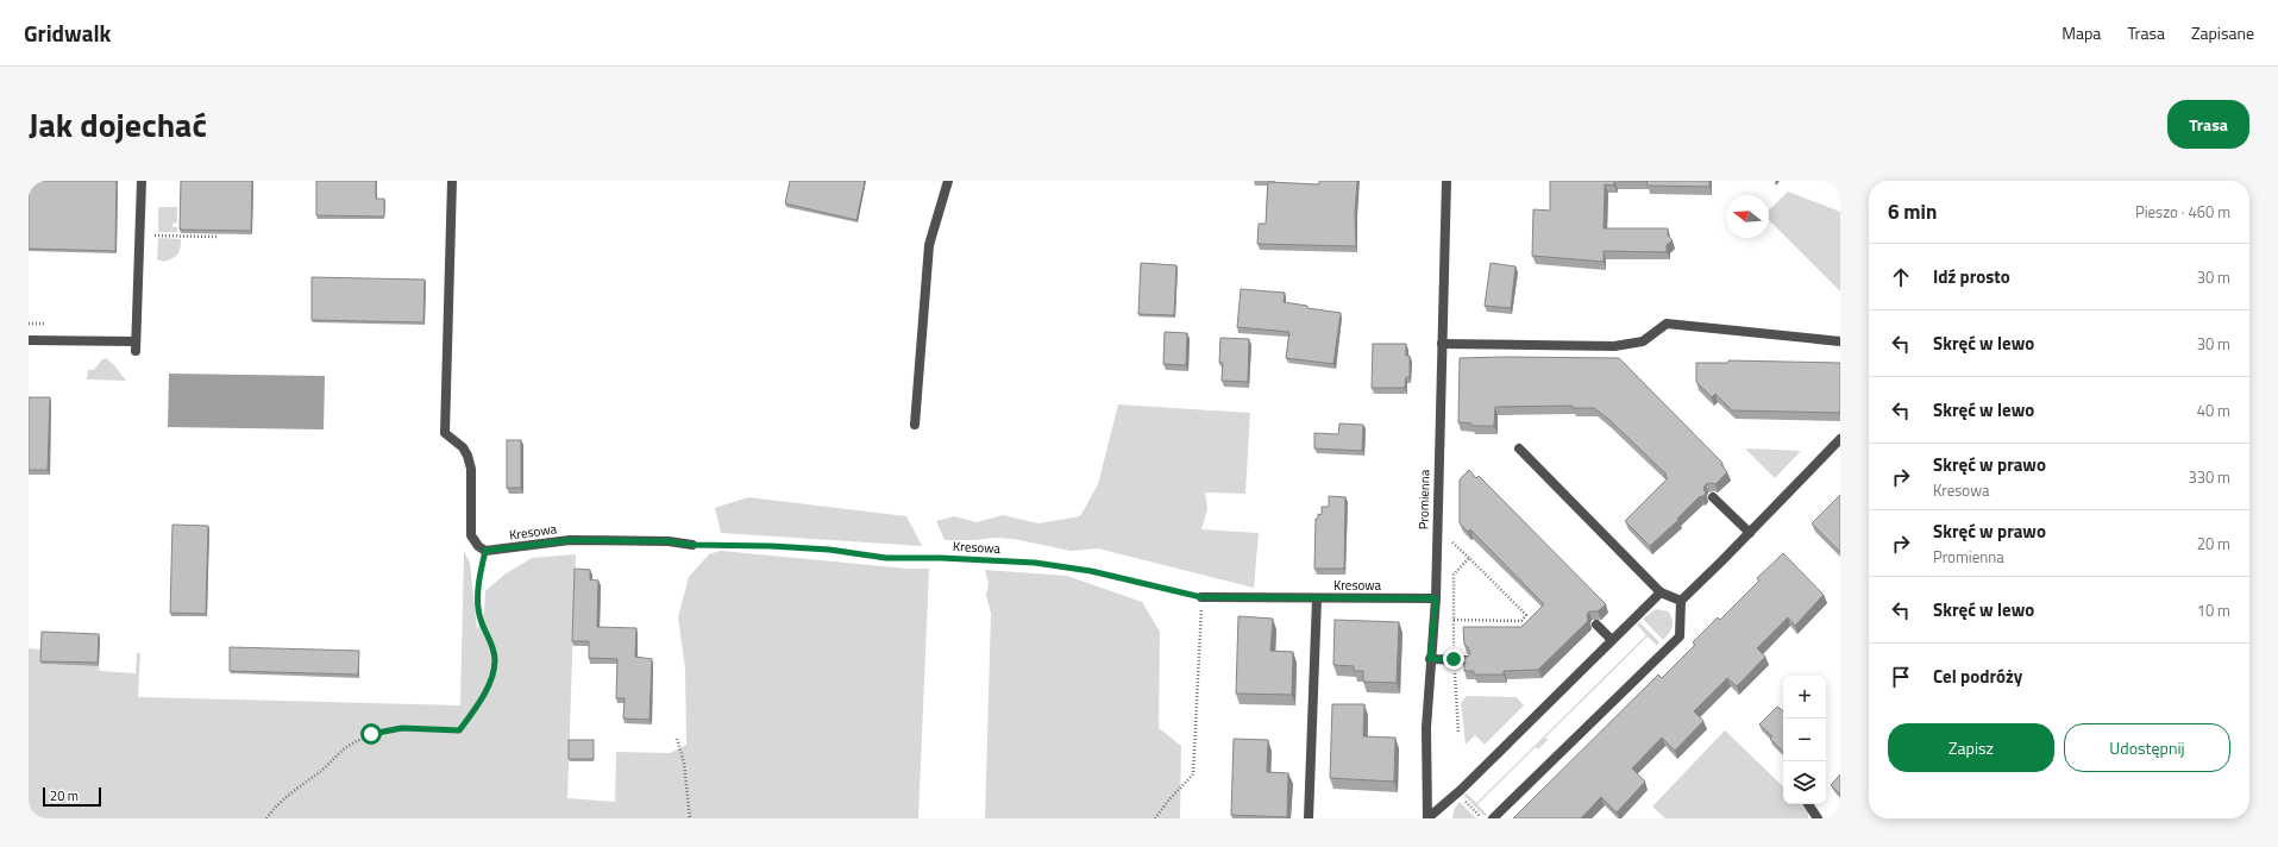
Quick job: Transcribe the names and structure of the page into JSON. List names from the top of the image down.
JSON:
{
  "streets": {
    "street": ["Promienna", "Kresowa"]
  },
  "crossings": [
    ["Promienna", "Kresowa"]
  ],
  "scale_bar": "20 m",
  "north": "left",
  "page": {
    "header": "Gridwalk",
    "nav": ["Mapa", "Trasa", "Zapisane"],
    "title": "Jak dojechać",
    "buttons": [
      "Trasa",
      ["Zapisz", "Udostępnij"]
    ],
    "heading": ["6 min", "Pieszo · 460 m"],
    "list": [
      ["Idź prosto", "30 m"],
      ["Skręć w lewo", "30 m"],
      ["Skręć w lewo", "40 m"],
      ["Skręć w prawo", "Kresowa", "330 m"],
      ["Skręć w prawo", "Promienna", "20 m"],
      ["Skręć w lewo", "10 m"],
      "Cel podróży"
    ],
    "map_buttons": ["+", "−"],
    "scale": "20 m"
  }
}
